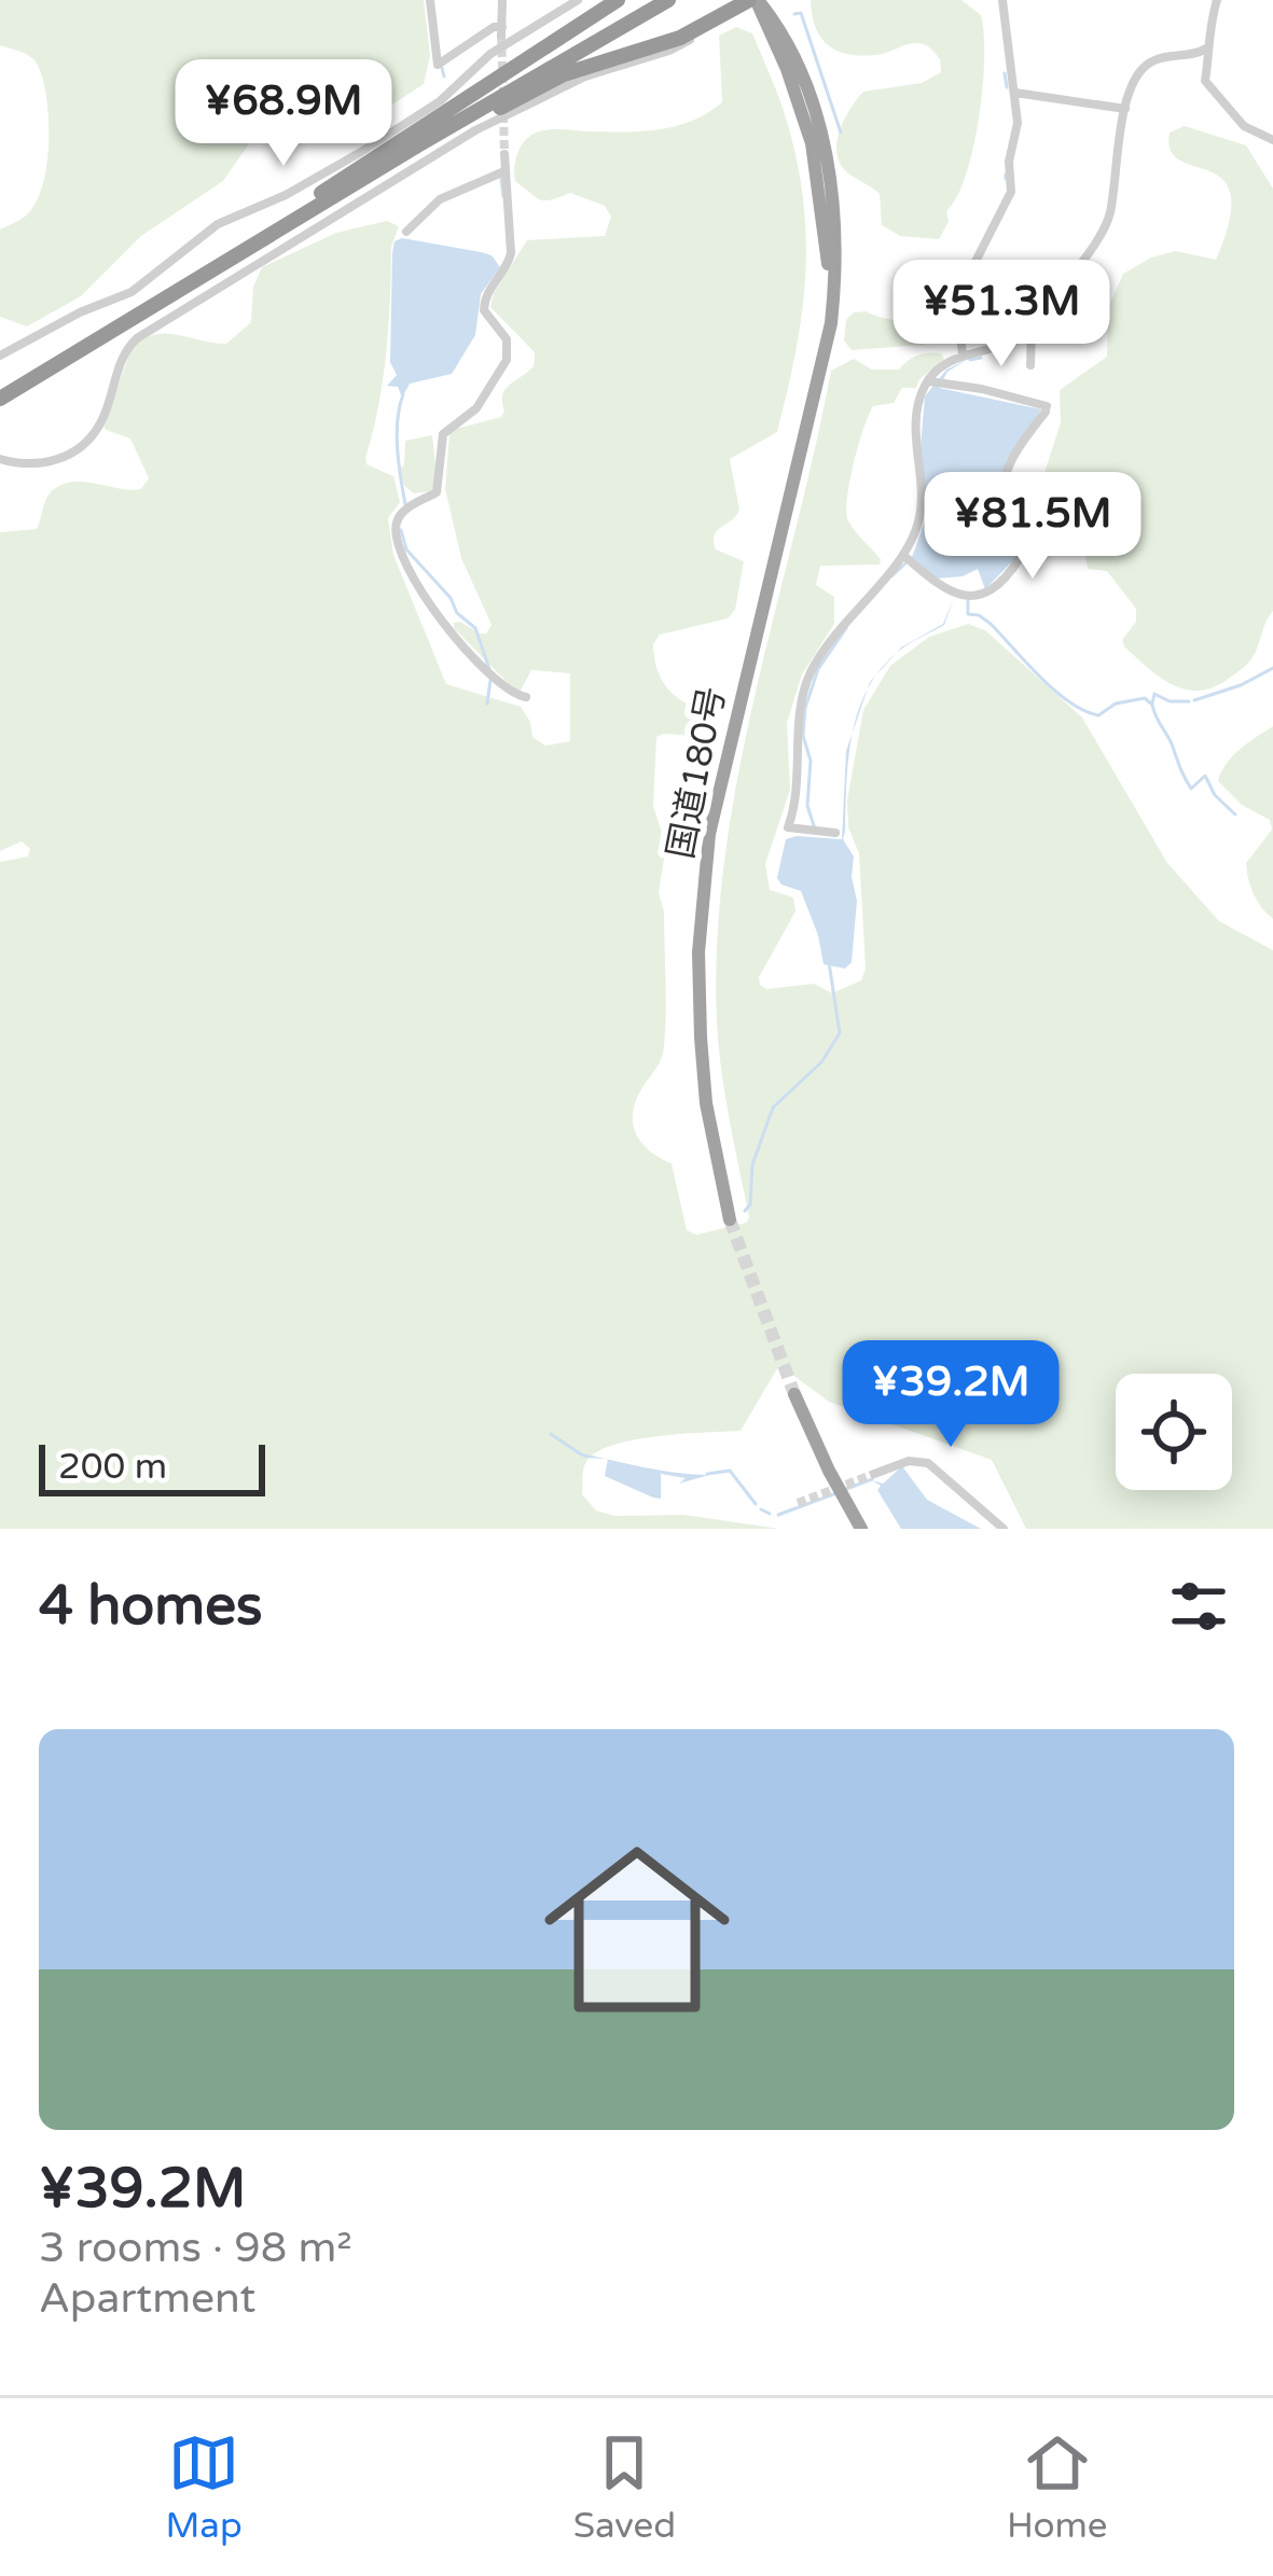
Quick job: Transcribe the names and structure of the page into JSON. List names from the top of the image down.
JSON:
{
  "streets": {
    "highway": ["国道180号"]
  },
  "scale_bar": "200 m",
  "page": {
    "price": [
      "¥68.9M",
      "¥51.3M",
      "¥81.5M",
      "¥39.2M"
    ],
    "scale": "200 m",
    "heading": "4 homes",
    "list": [
      {
        "name": "¥39.2M",
        "note": "3 rooms · 98 m² · Apartment"
      }
    ],
    "tabs": ["Map", "Saved", "Home"]
  }
}
